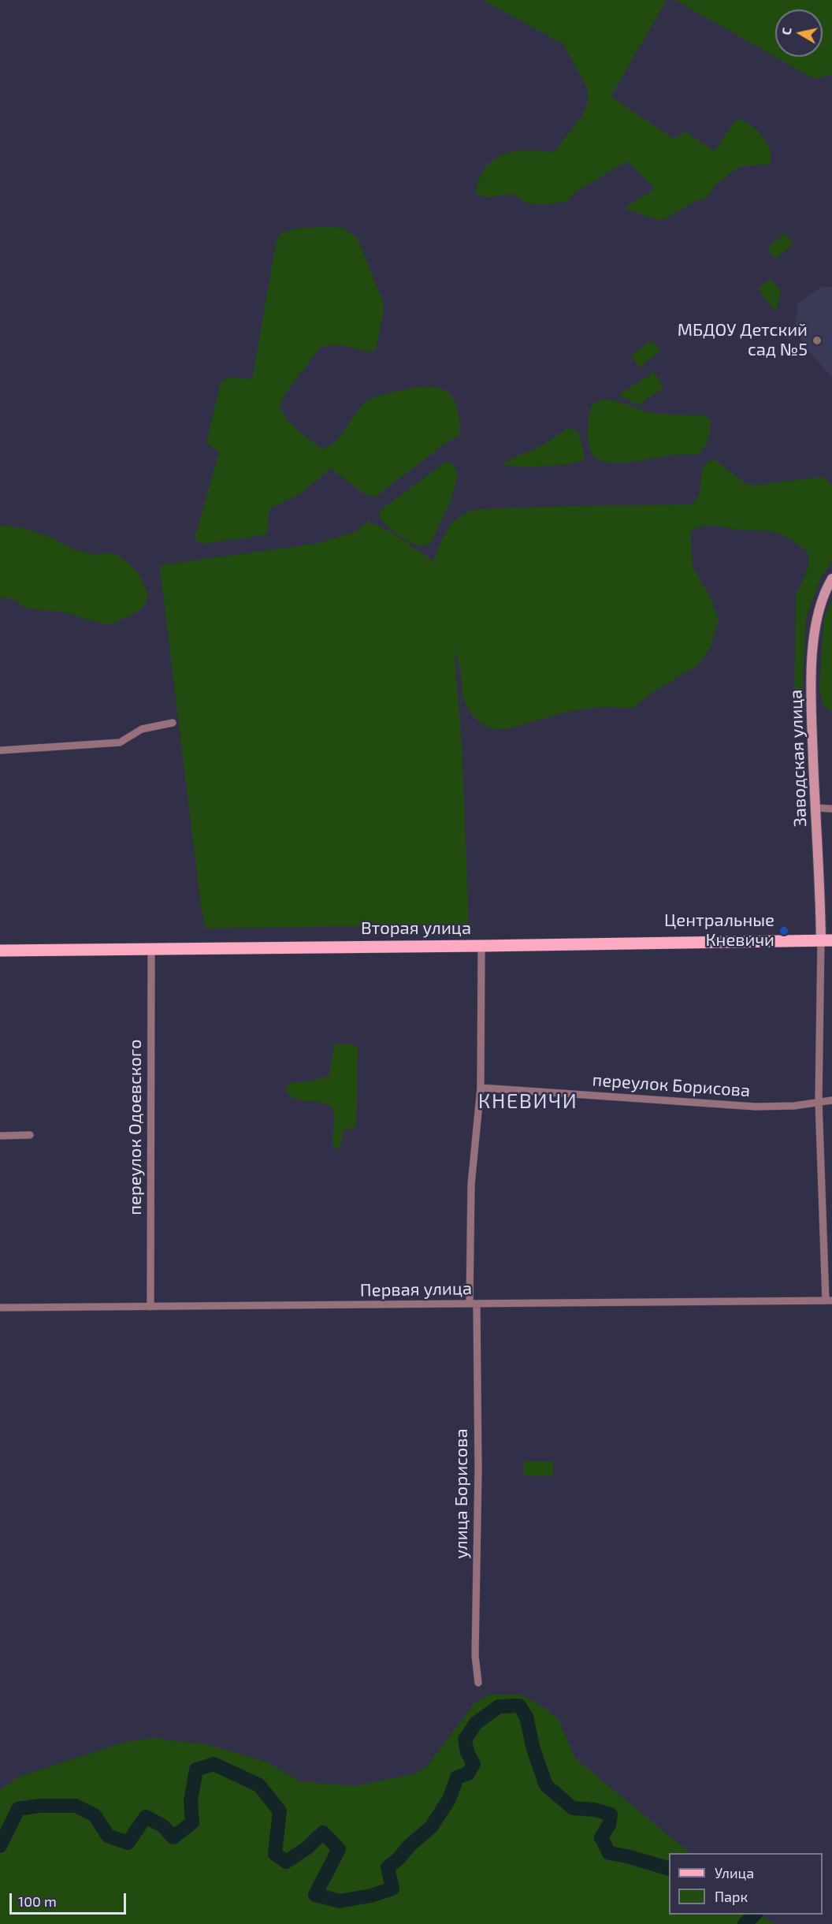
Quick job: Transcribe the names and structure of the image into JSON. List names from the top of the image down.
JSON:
{
  "streets": {
    "main road": ["Вторая улица"],
    "street": [
      "Заводская улица",
      "переулок Борисова",
      "переулок Одоевского",
      "Первая улица",
      "улица Борисова"
    ]
  },
  "crossings": [
    ["Заводская улица", "Вторая улица"],
    ["Вторая улица", "переулок Одоевского"],
    ["переулок Одоевского", "Первая улица"],
    ["Первая улица", "улица Борисова"]
  ],
  "districts": ["КНЕВИЧИ"],
  "places": ["МБДОУ Детский сад №5", "Центральные Кневичи"],
  "legend": ["Улица", "Парк"],
  "scale_bar": "100 m",
  "north": "left"
}
